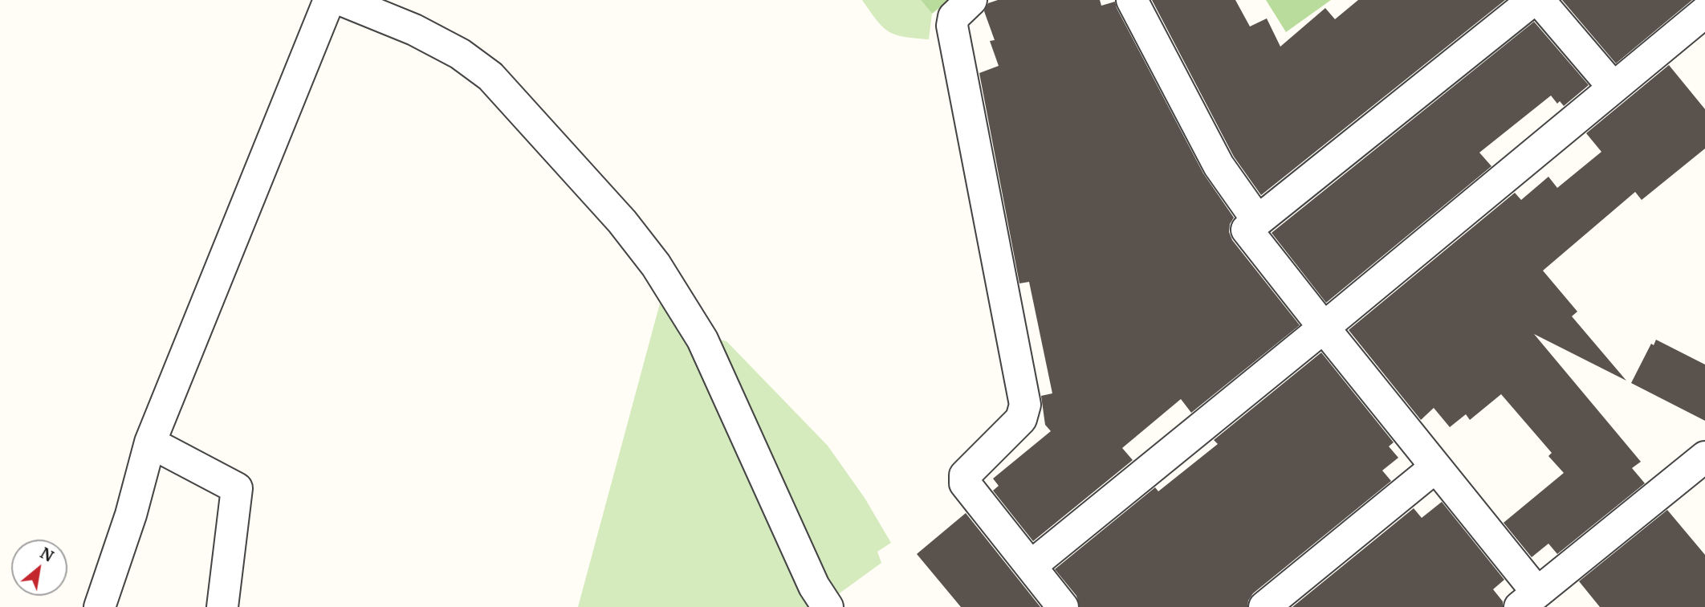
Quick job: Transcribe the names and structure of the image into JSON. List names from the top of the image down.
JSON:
{
  "north": "top right"
}
